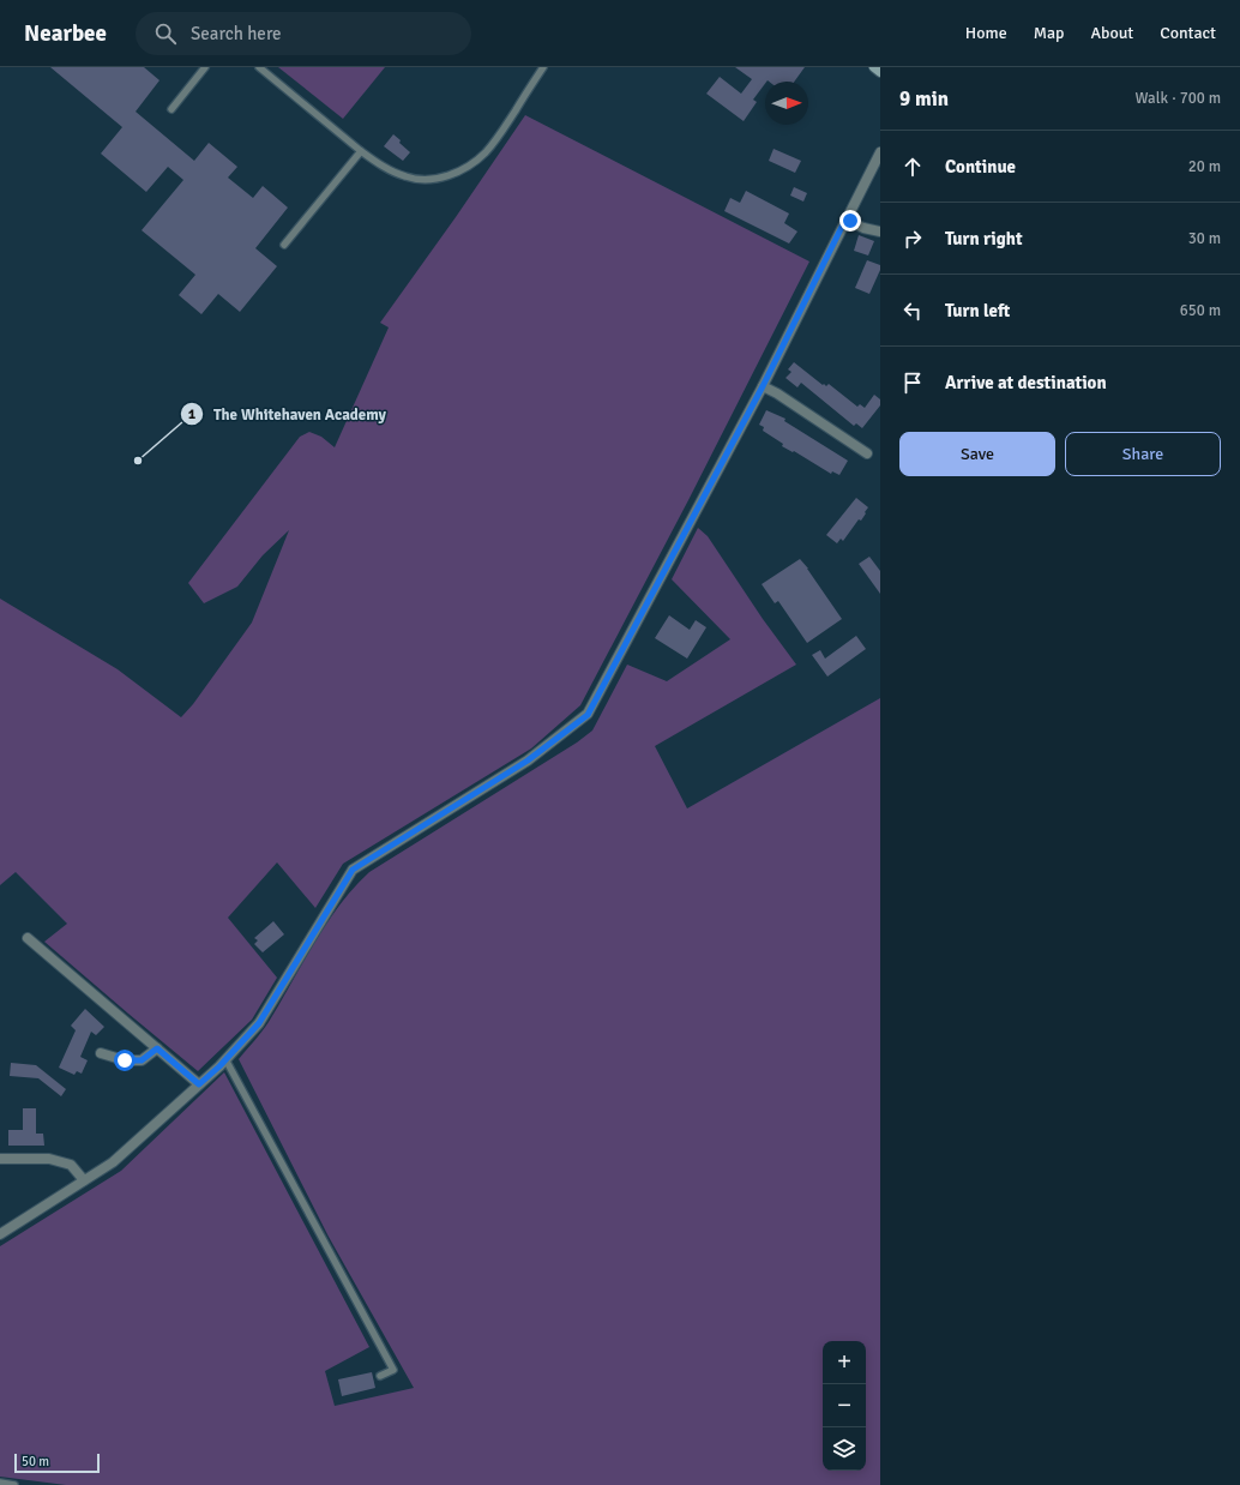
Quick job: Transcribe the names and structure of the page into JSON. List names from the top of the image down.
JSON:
{
  "places": ["The Whitehaven Academy"],
  "scale_bar": "50 m",
  "north": "right",
  "page": {
    "header": "Nearbee",
    "search": "Search here",
    "nav": [
      "Home",
      "Map",
      "About",
      "Contact"
    ],
    "heading": ["9 min", "Walk · 700 m"],
    "list": [
      ["Continue", "20 m"],
      ["Turn right", "30 m"],
      ["Turn left", "650 m"],
      "Arrive at destination"
    ],
    "buttons": ["Save", "Share"],
    "map_buttons": ["+", "−"],
    "scale": "50 m"
  }
}
